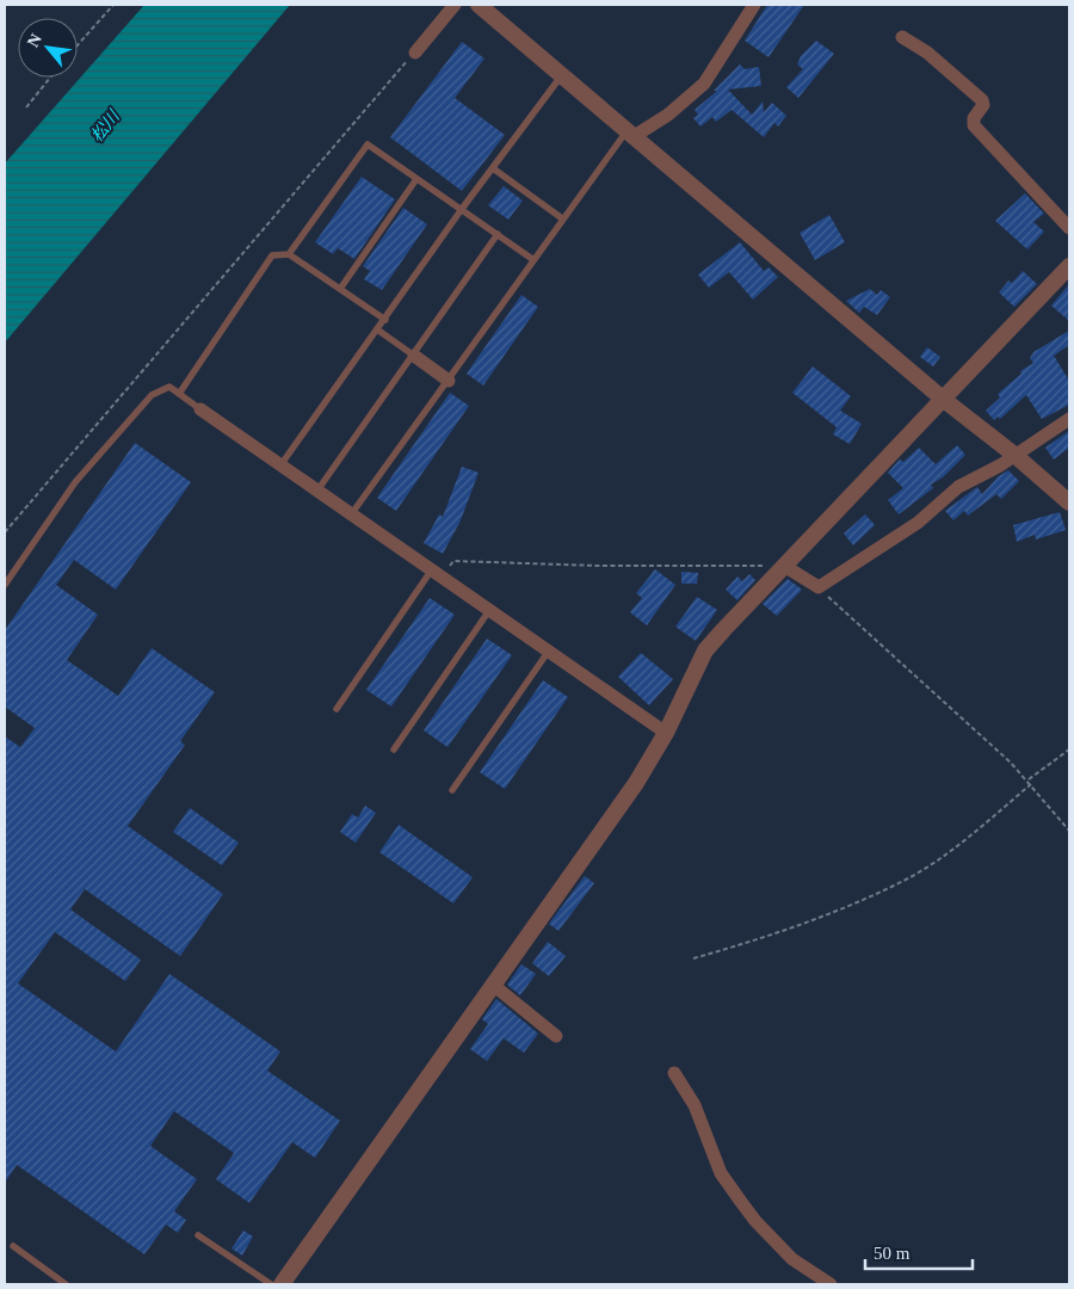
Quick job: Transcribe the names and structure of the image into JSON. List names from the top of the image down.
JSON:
{
  "water": ["松川"],
  "scale_bar": "50 m",
  "north": "top left"
}
